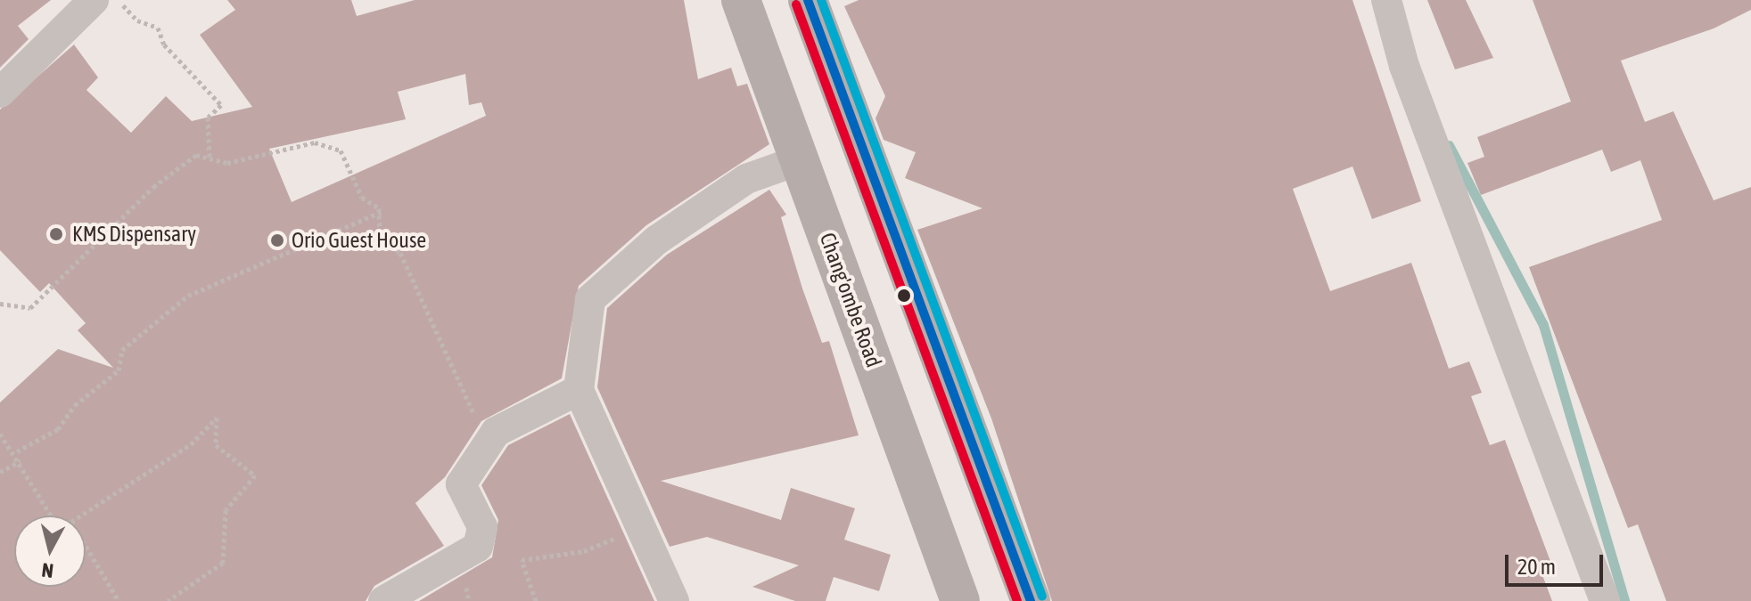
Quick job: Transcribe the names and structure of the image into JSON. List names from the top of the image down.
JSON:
{
  "streets": {
    "main road": ["Chang'ombe Road"]
  },
  "places": ["KMS Dispensary", "Orio Guest House"],
  "scale_bar": "20 m",
  "north": "bottom"
}
